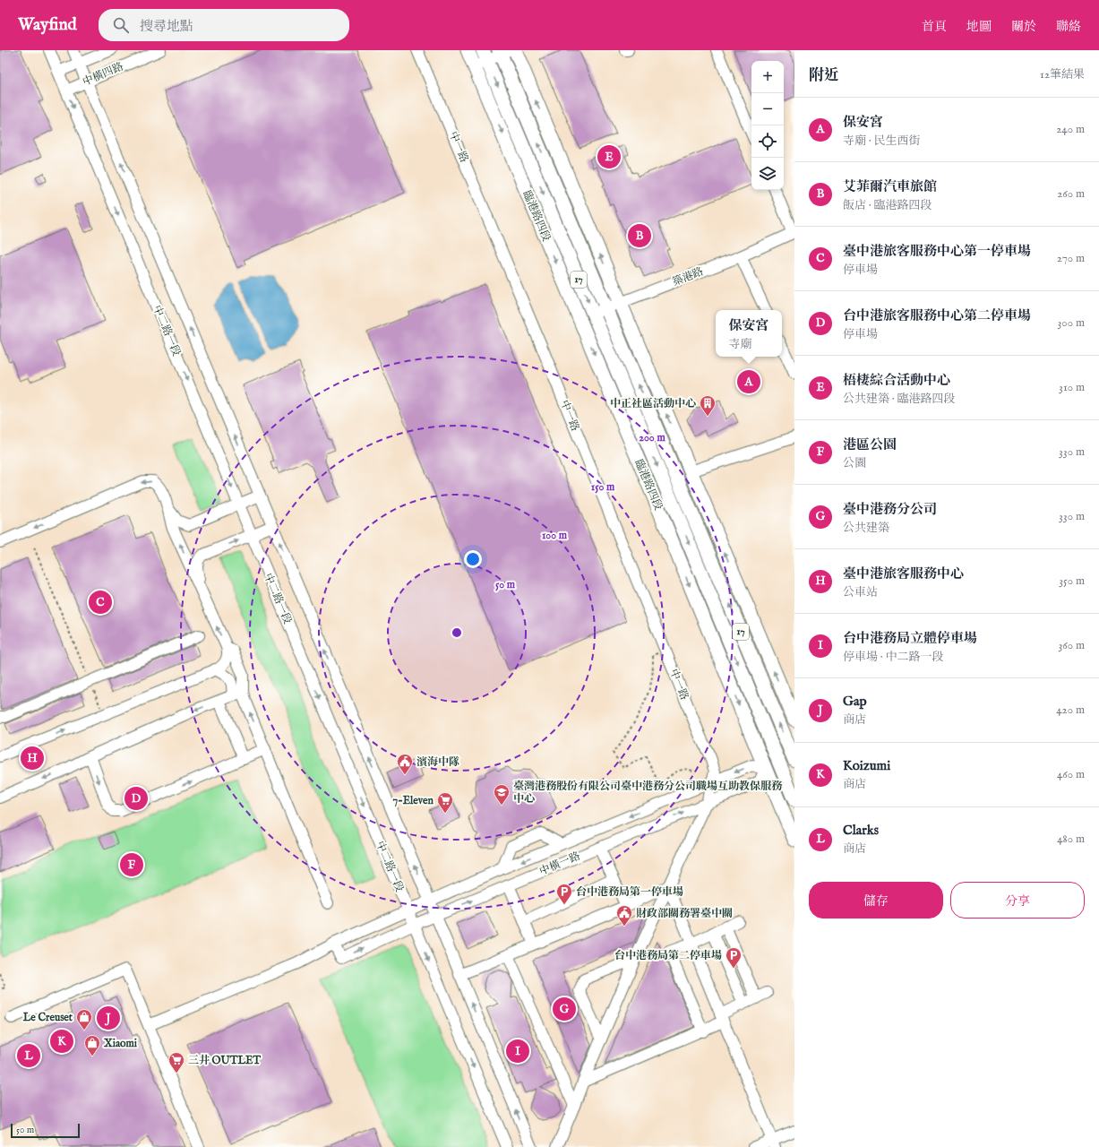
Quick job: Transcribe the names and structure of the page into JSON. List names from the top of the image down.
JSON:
{
  "streets": {
    "main road": ["臨港路四段", "17"],
    "street": [
      "中橫四路",
      "中一路",
      "築港路",
      "中二路一段",
      "中橫一路"
    ]
  },
  "crossings": [
    ["中橫四路", "中二路一段"],
    ["中一路", "中橫一路"],
    ["臨港路四段", "築港路"],
    ["臨港路四段", "中橫一路"],
    ["築港路", "17"],
    ["中二路一段", "中橫一路"]
  ],
  "places": {
    "building": ["中正社區活動中心"],
    "public building": ["濱海中隊", "財政部關務署臺中關"],
    "school or university": ["臺灣港務股份有限公司臺中港務分公司職場互助教保服務 中心"],
    "supermarket": ["7-Eleven", "三井 OUTLET"],
    "parking": ["台中港務局第一停車場", "台中港務局第二停車場"],
    "shop": ["Le Creuset", "Xiaomi"]
  },
  "scale_bar": "50 m",
  "page": {
    "header": "Wayfind",
    "search": "搜尋地點",
    "nav": [
      "首頁",
      "地圖",
      "關於",
      "聯絡"
    ],
    "heading": ["附近", "12筆結果"],
    "map_buttons": ["+", "−"],
    "list": [
      {
        "mark": "A",
        "name": "保安宮",
        "note": "寺廟 · 民生西街",
        "value": "240 m"
      },
      {
        "mark": "B",
        "name": "艾菲爾汽車旅館",
        "note": "飯店 · 臨港路四段",
        "value": "260 m"
      },
      {
        "mark": "C",
        "name": "臺中港旅客服務中心第一停車場",
        "note": "停車場",
        "value": "270 m"
      },
      {
        "mark": "D",
        "name": "台中港旅客服務中心第二停車場",
        "note": "停車場",
        "value": "300 m"
      },
      {
        "mark": "E",
        "name": "梧棲綜合活動中心",
        "note": "公共建築 · 臨港路四段",
        "value": "310 m"
      },
      {
        "mark": "F",
        "name": "港區公園",
        "note": "公園",
        "value": "330 m"
      },
      {
        "mark": "G",
        "name": "臺中港務分公司",
        "note": "公共建築",
        "value": "330 m"
      },
      {
        "mark": "H",
        "name": "臺中港旅客服務中心",
        "note": "公車站",
        "value": "350 m"
      },
      {
        "mark": "I",
        "name": "台中港務局立體停車場",
        "note": "停車場 · 中二路一段",
        "value": "360 m"
      },
      {
        "mark": "J",
        "name": "Gap",
        "note": "商店",
        "value": "420 m"
      },
      {
        "mark": "K",
        "name": "Koizumi",
        "note": "商店",
        "value": "460 m"
      },
      {
        "mark": "L",
        "name": "Clarks",
        "note": "商店",
        "value": "480 m"
      }
    ],
    "pins": [
      "E",
      "B",
      "A",
      "C",
      "H",
      "D",
      "F",
      "G",
      "J",
      "K",
      "I",
      "L"
    ],
    "popup": ["保安宮", "寺廟"],
    "buttons": ["儲存", "分享"],
    "scale": "50 m"
  },
  "rings": [
    "200 m",
    "150 m",
    "100 m",
    "50 m"
  ]
}
